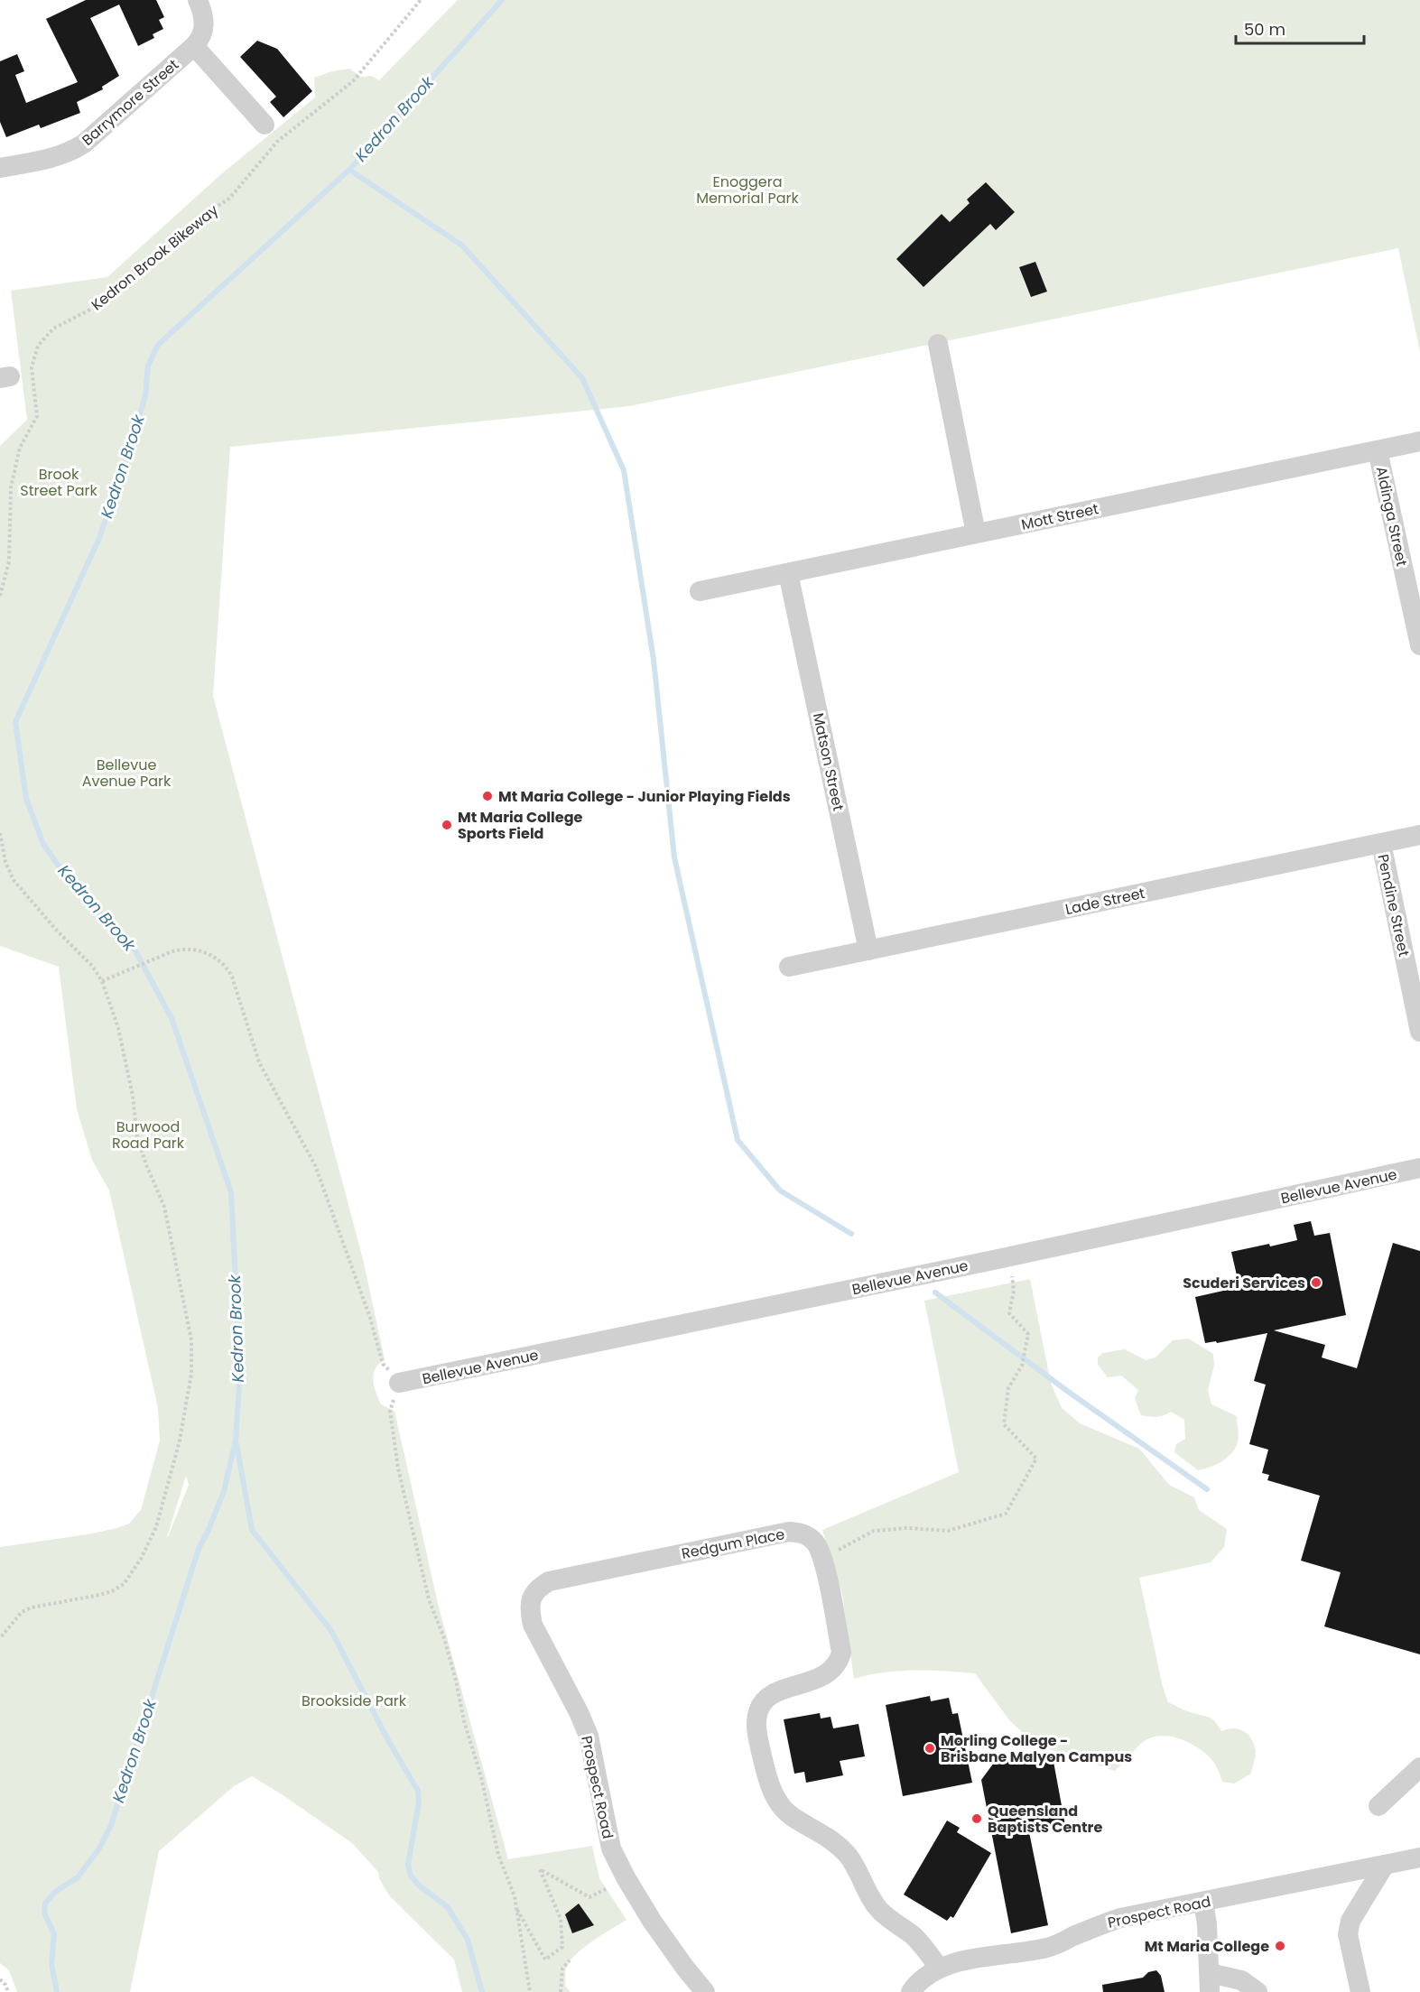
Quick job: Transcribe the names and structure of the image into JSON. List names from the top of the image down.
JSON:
{
  "streets": {
    "street": [
      "Barrymore Street",
      "Mott Street",
      "Aldinga Street",
      "Matson Street",
      "Lade Street",
      "Pendine Street",
      "Bellevue Avenue",
      "Redgum Place",
      "Prospect Road"
    ],
    "path": ["Kedron Brook Bikeway"]
  },
  "crossings": [
    ["Mott Street", "Aldinga Street"],
    ["Mott Street", "Matson Street"],
    ["Matson Street", "Lade Street"],
    ["Lade Street", "Pendine Street"],
    ["Redgum Place", "Prospect Road"]
  ],
  "water": ["Kedron Brook"],
  "parks": [
    "Enoggera Memorial Park",
    "Brook Street Park",
    "Bellevue Avenue Park",
    "Burwood Road Park",
    "Brookside Park"
  ],
  "places": [
    "Mt Maria College - Junior Playing Fields",
    "Mt Maria College Sports Field",
    "Scuderi Services",
    "Morling College - Brisbane Malyon Campus",
    "Queensland Baptists Centre",
    "Mt Maria College"
  ],
  "scale_bar": "50 m"
}
